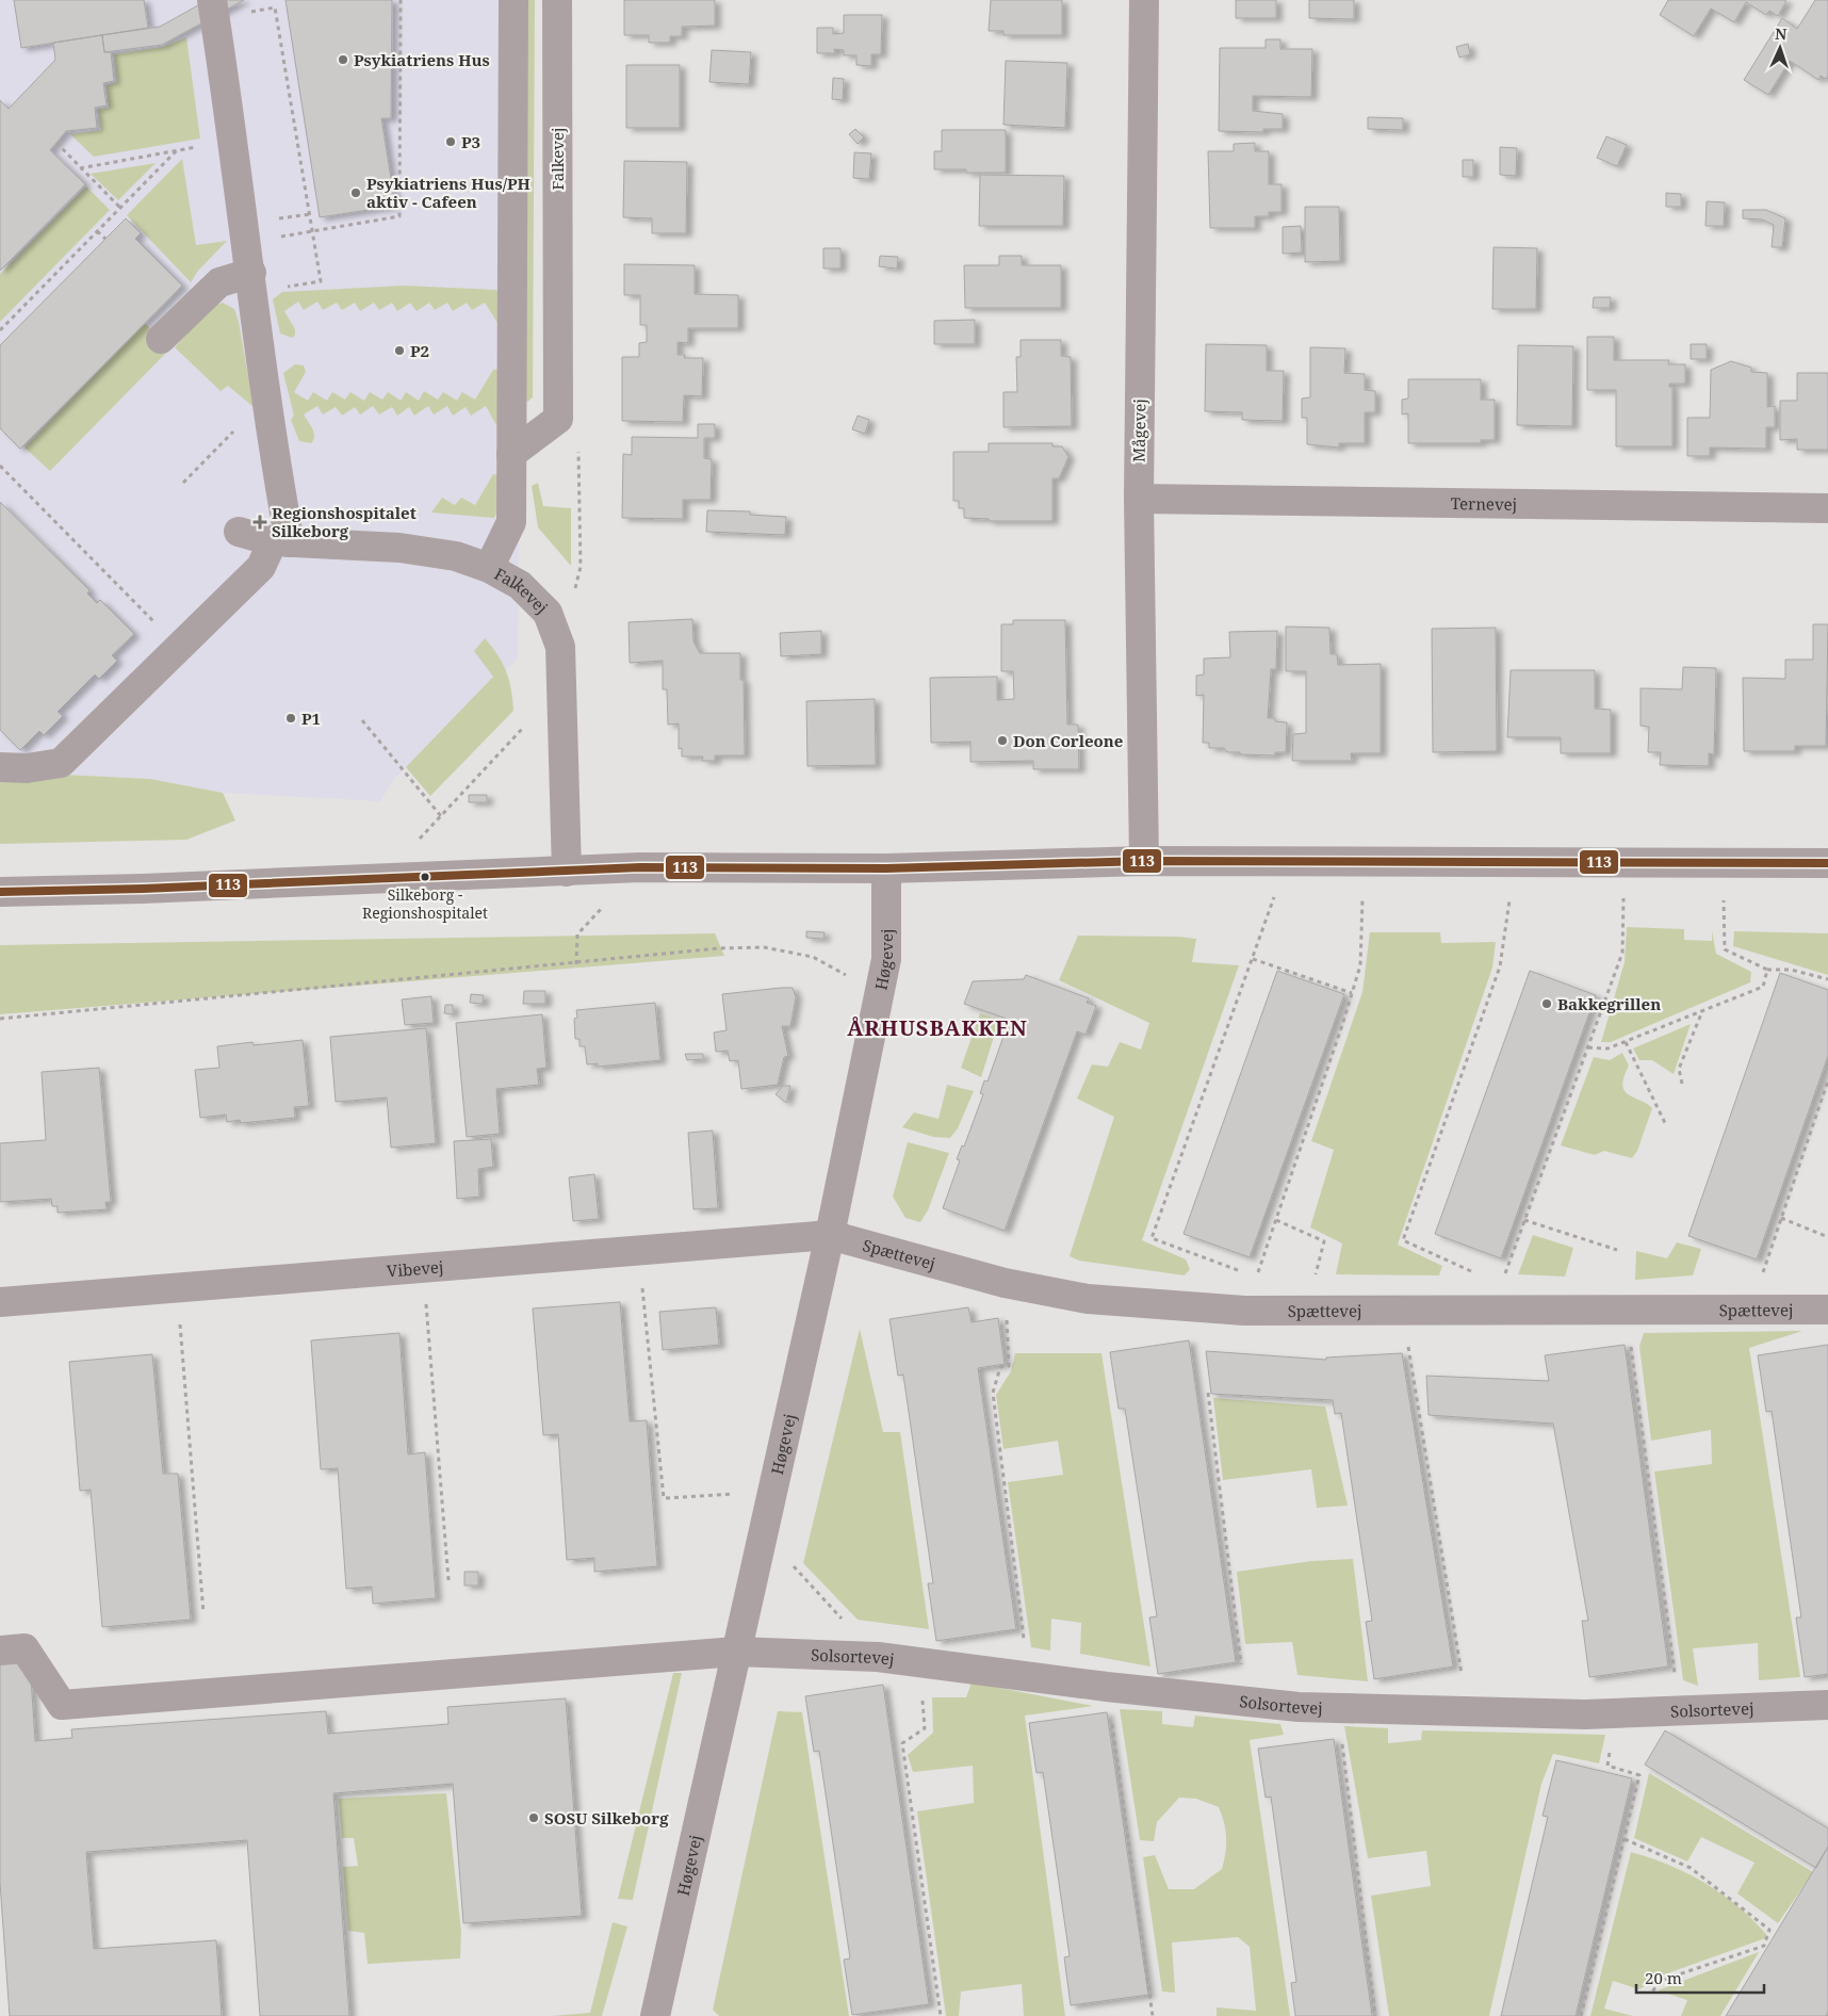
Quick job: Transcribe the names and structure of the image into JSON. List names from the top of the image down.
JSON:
{
  "streets": {
    "street": [
      "Falkevej",
      "Mågevej",
      "Ternevej",
      "Høgevej",
      "Spættevej",
      "Vibevej",
      "Solsortevej"
    ]
  },
  "crossings": [
    ["Mågevej", "Ternevej"],
    ["Høgevej", "Spættevej"],
    ["Høgevej", "Vibevej"],
    ["Høgevej", "Solsortevej"],
    ["Spættevej", "Vibevej"]
  ],
  "districts": ["ÅRHUSBAKKEN"],
  "places": {
    "other": [
      "Psykiatriens Hus",
      "P3",
      "Psykiatriens Hus/PH aktiv - Cafeen",
      "P2",
      "P1",
      "Don Corleone",
      "Silkeborg - Regionshospitalet",
      "Bakkegrillen",
      "SOSU Silkeborg"
    ],
    "health": ["Regionshospitalet Silkeborg"]
  },
  "lines": ["transit line 113"],
  "scale_bar": "20 m",
  "north": "top"
}
